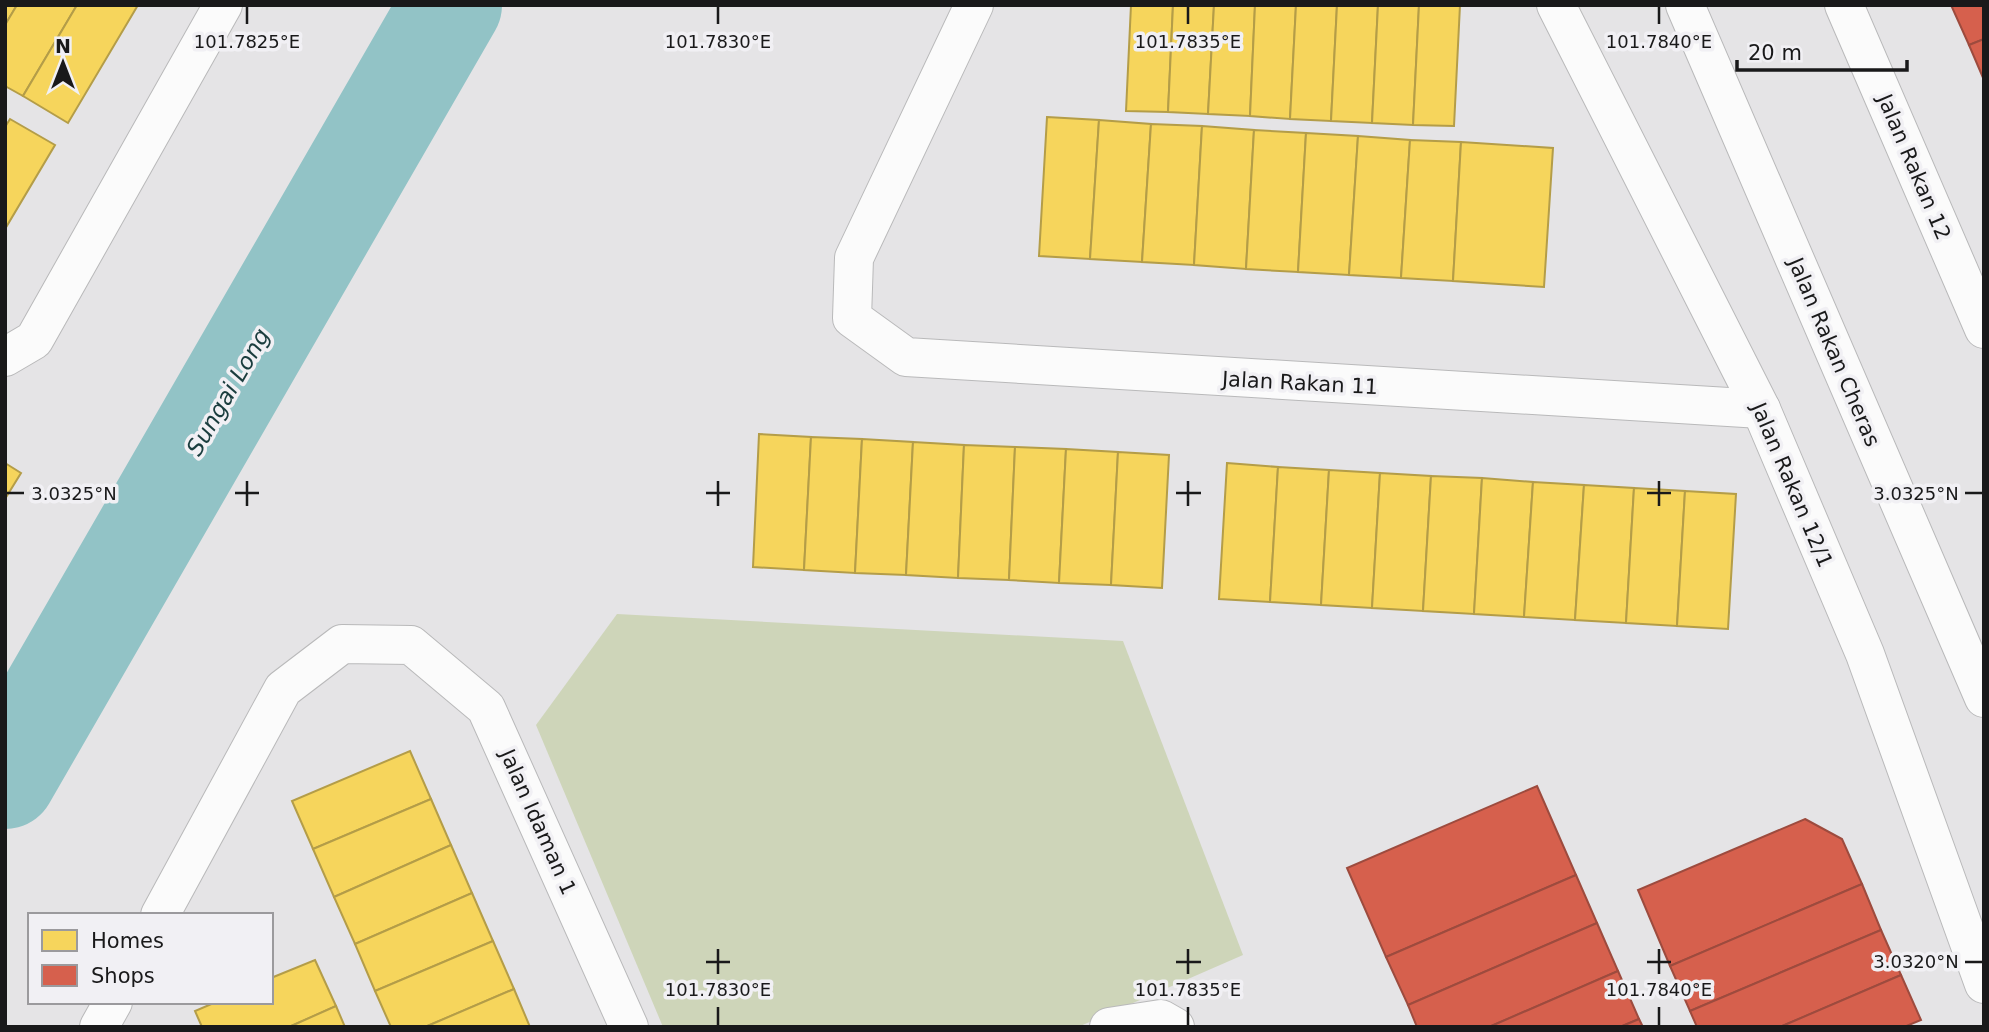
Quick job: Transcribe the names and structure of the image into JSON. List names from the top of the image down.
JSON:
{
  "streets": {
    "street": [
      "Jalan Rakan 12",
      "Jalan Rakan Cheras",
      "Jalan Rakan 11",
      "Jalan Rakan 12/1",
      "Jalan Idaman 1"
    ]
  },
  "crossings": [
    ["Jalan Rakan 11", "Jalan Rakan 12/1"]
  ],
  "water": ["Sungai Long"],
  "legend": ["Homes", "Shops"],
  "scale_bar": "20 m",
  "north": "top",
  "coordinates": [
    "101.7825°E",
    "101.7830°E",
    "101.7835°E",
    "101.7840°E",
    "3.0325°N",
    "3.0320°N"
  ]
}
